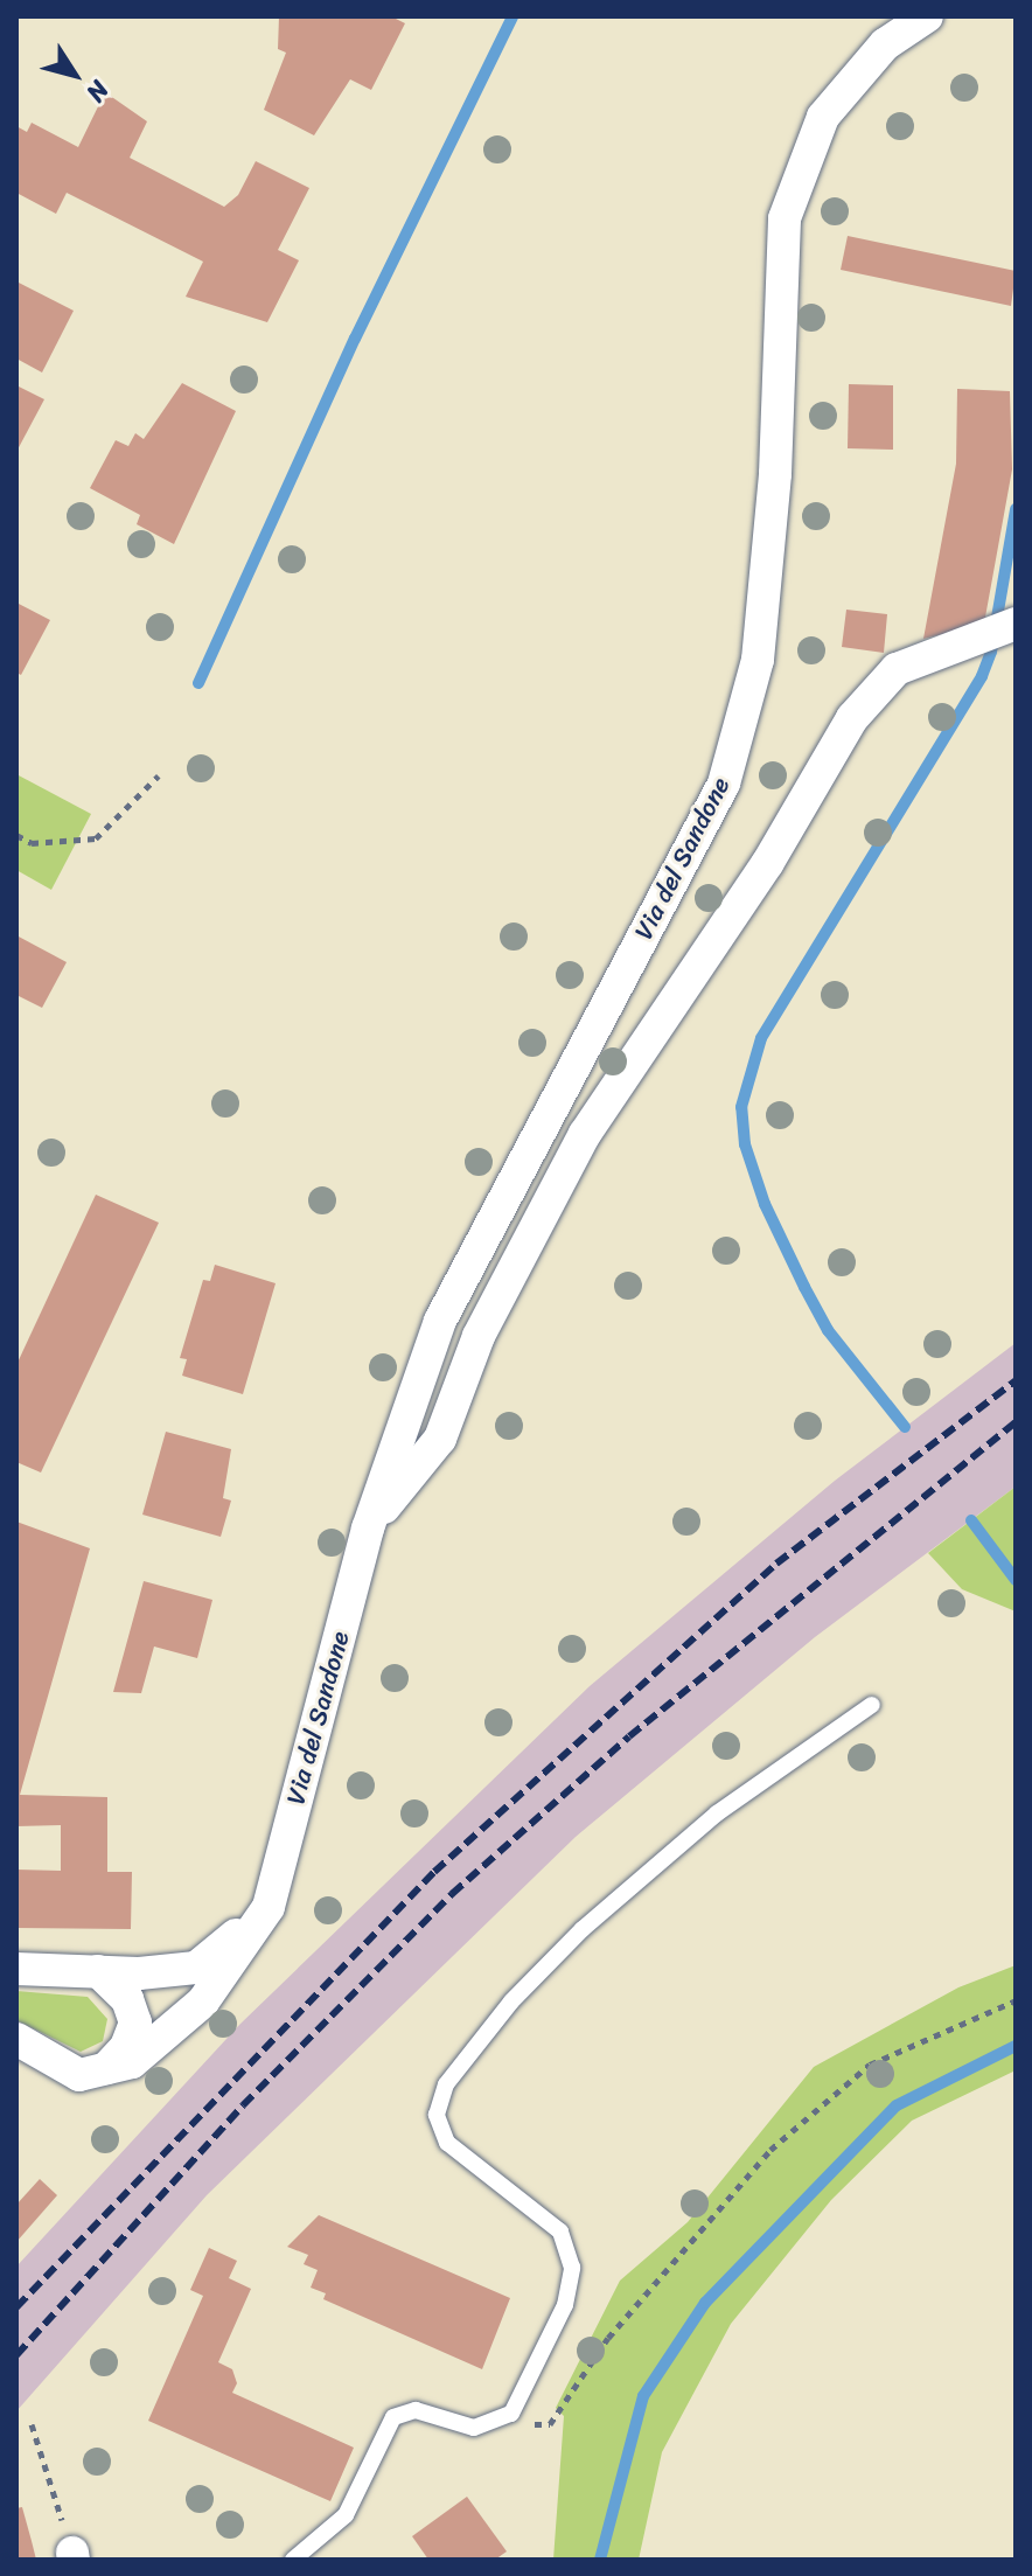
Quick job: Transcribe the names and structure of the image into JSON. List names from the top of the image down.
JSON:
{
  "streets": {
    "street": ["Via del Sandone"]
  },
  "north": "bottom right"
}
